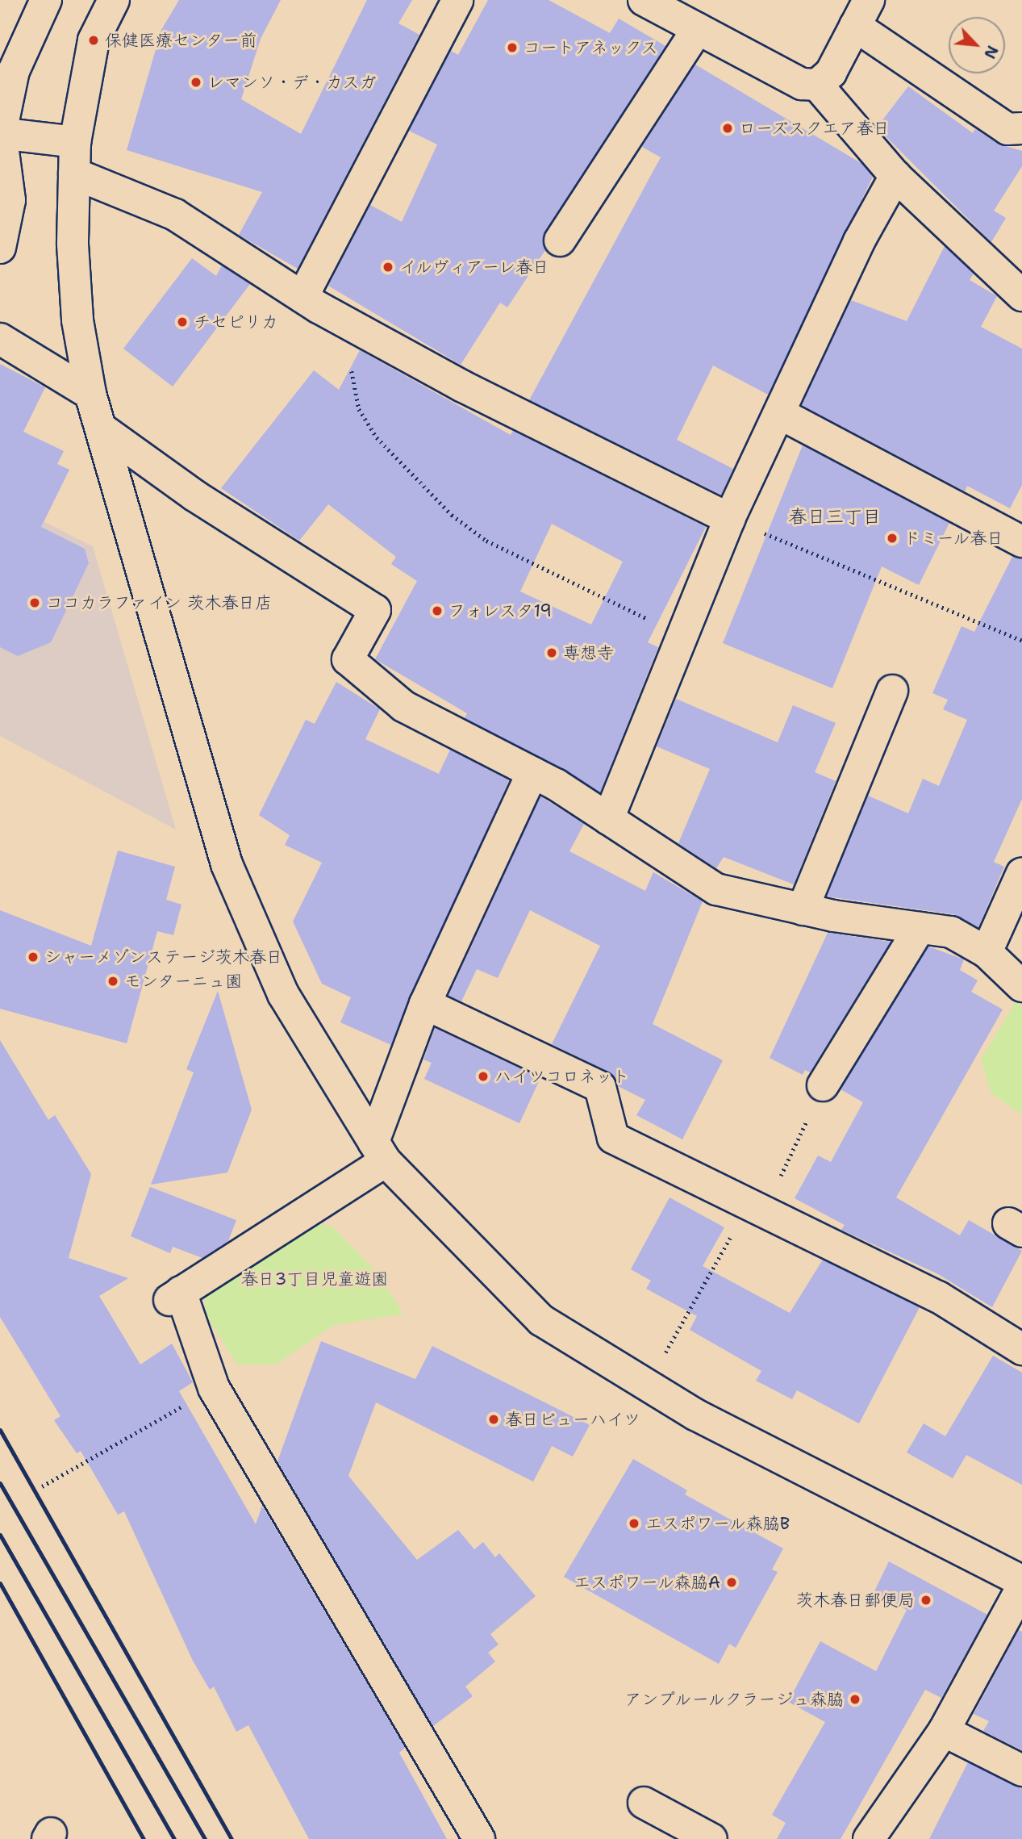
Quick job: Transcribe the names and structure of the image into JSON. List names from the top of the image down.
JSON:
{
  "districts": ["春日三丁目"],
  "parks": ["春日3丁目児童遊園"],
  "places": [
    "保健医療センター前",
    "コートアネックス",
    "レマンソ・デ・カスガ",
    "ローズスクエア春日",
    "イルヴィアーレ春日",
    "チセピリカ",
    "ドミール春日",
    "ココカラファイン 茨木春日店",
    "フォレスタ19",
    "専想寺",
    "シャーメゾンステージ茨木春日",
    "モンターニュ園",
    "ハイツコロネット",
    "春日ビューハイツ",
    "エスポワール森脇B",
    "エスポワール森脇A",
    "茨木春日郵便局",
    "アンプルールクラージュ森脇"
  ],
  "north": "bottom right"
}
